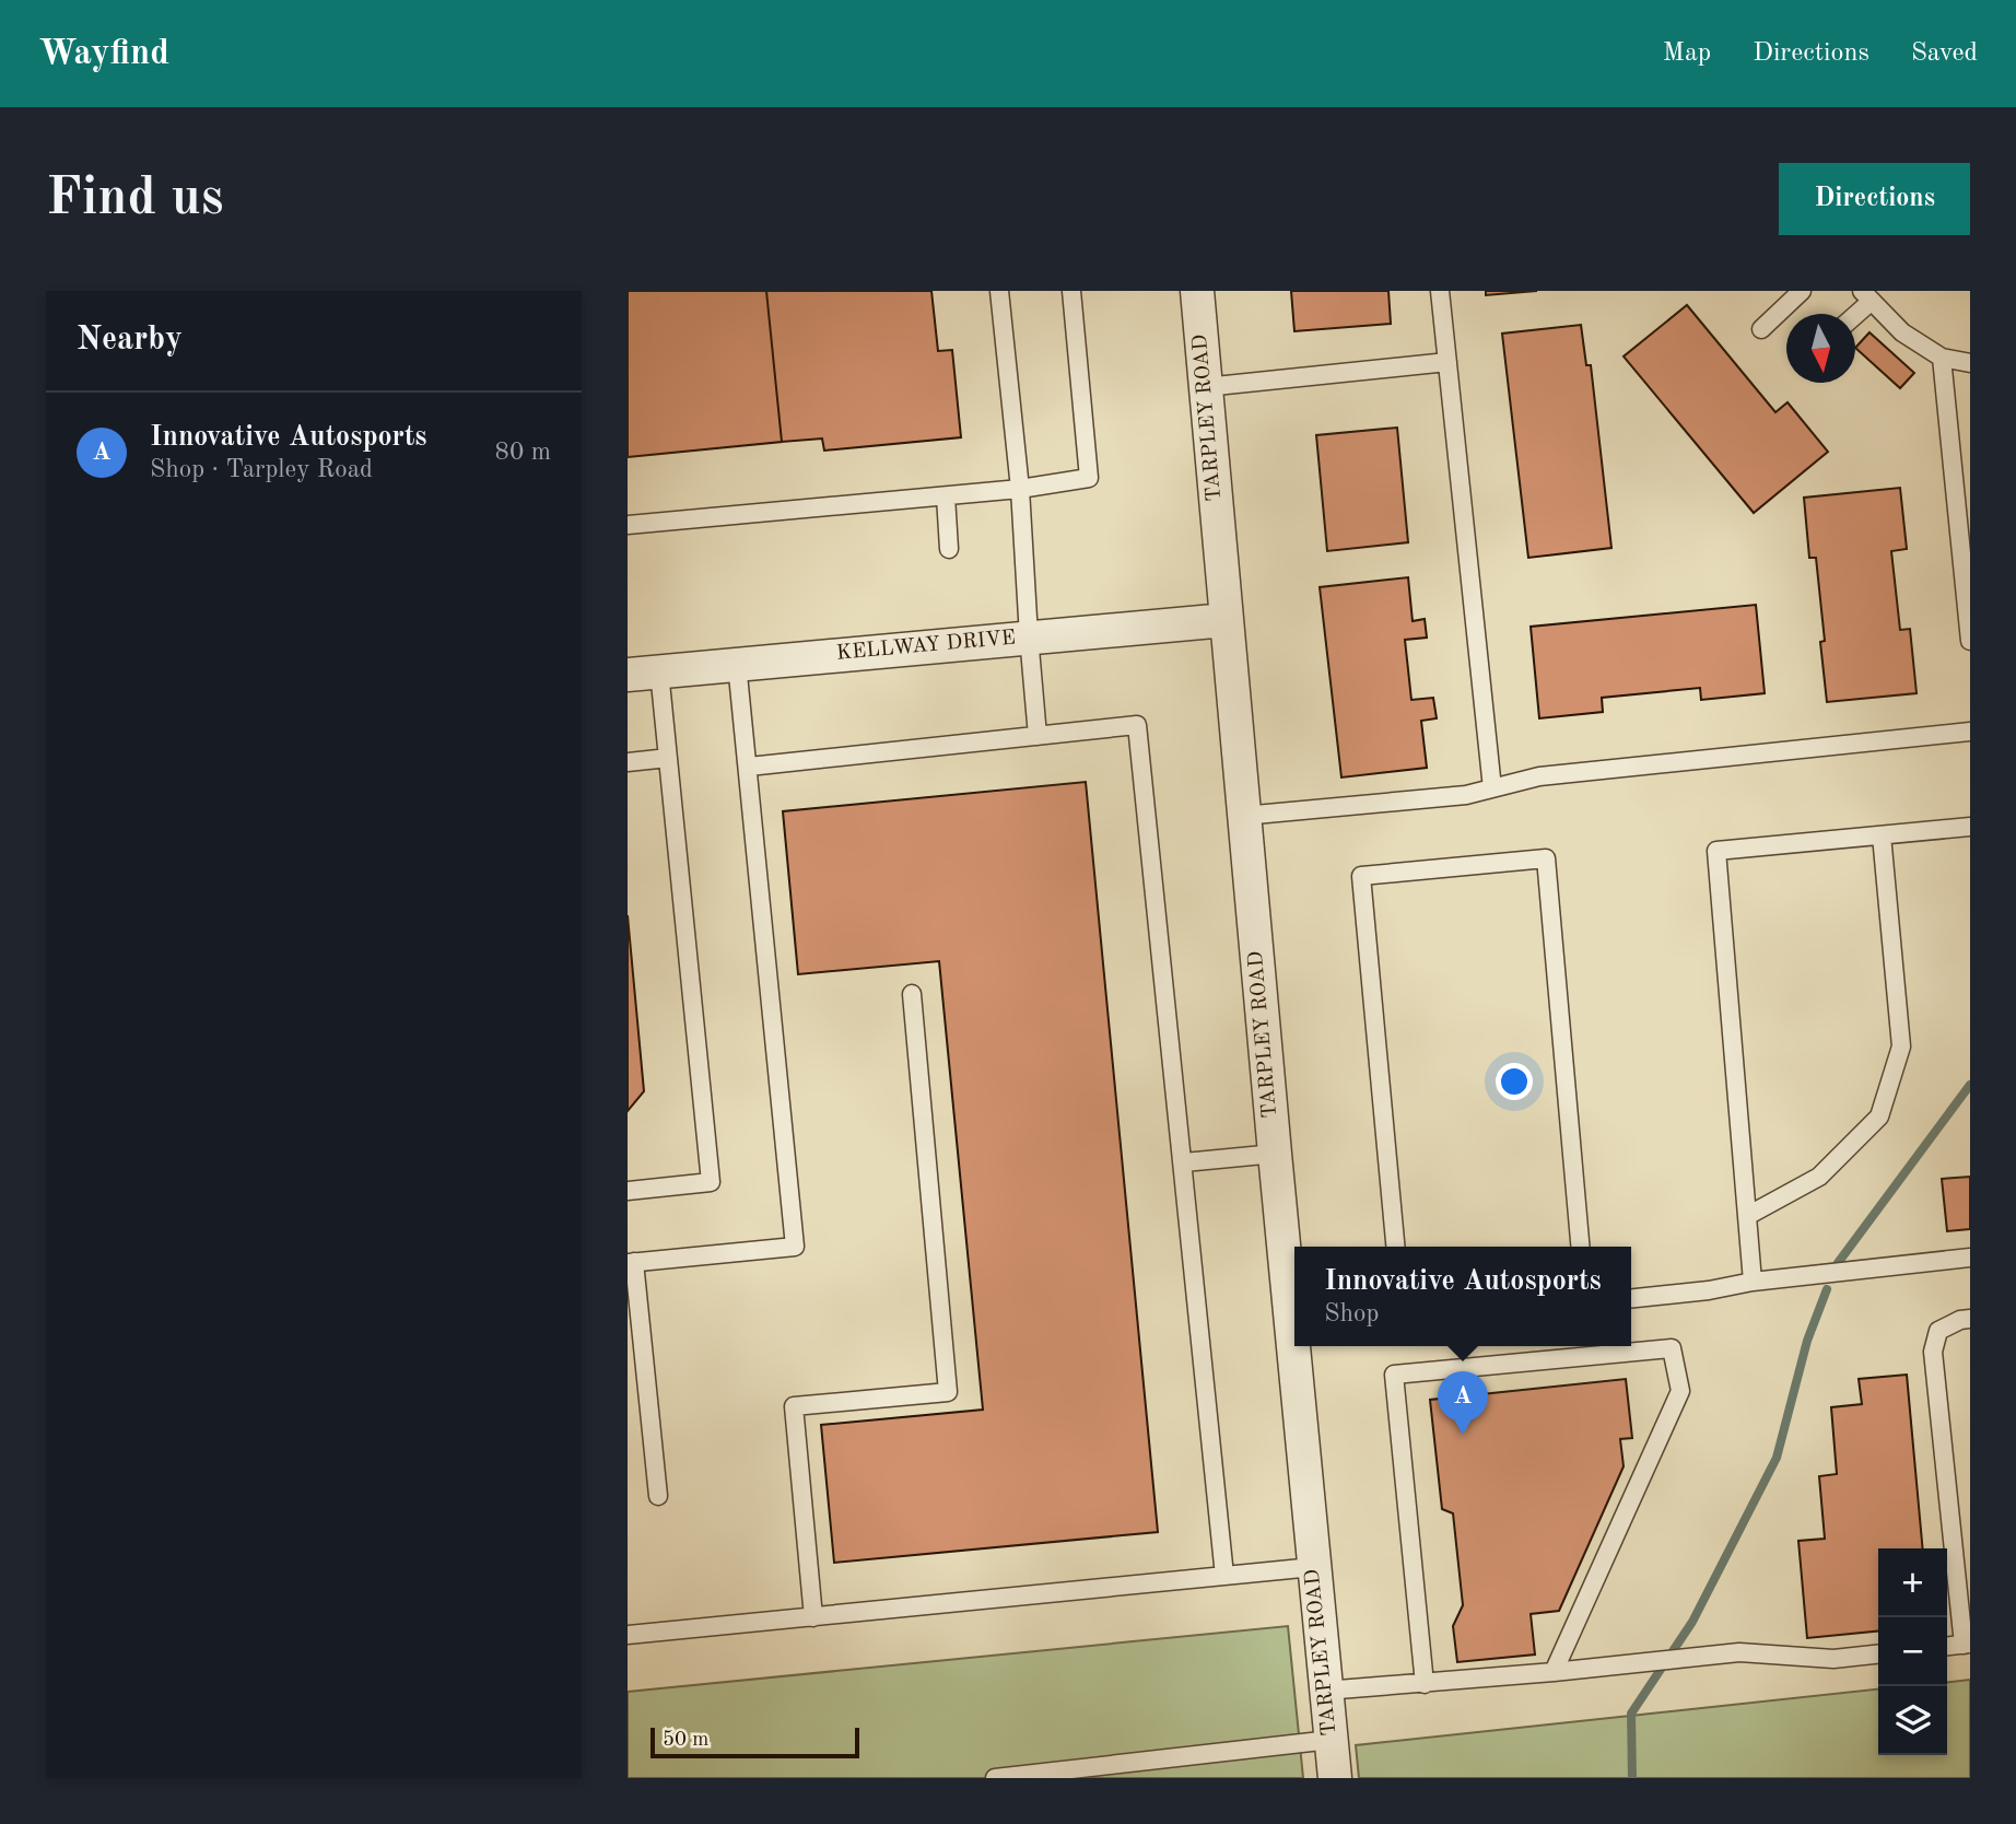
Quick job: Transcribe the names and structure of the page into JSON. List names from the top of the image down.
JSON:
{
  "streets": {
    "street": ["TARPLEY ROAD", "KELLWAY DRIVE"]
  },
  "crossings": [
    ["TARPLEY ROAD", "KELLWAY DRIVE"]
  ],
  "scale_bar": "50 m",
  "north": "bottom",
  "page": {
    "header": "Wayfind",
    "nav": ["Map", "Directions", "Saved"],
    "buttons": "Directions",
    "title": "Find us",
    "heading": "Nearby",
    "list": [
      {
        "mark": "A",
        "name": "Innovative Autosports",
        "note": "Shop · Tarpley Road",
        "value": "80 m"
      }
    ],
    "popup": ["Innovative Autosports", "Shop"],
    "pins": "A",
    "map_buttons": ["+", "−"],
    "scale": "50 m"
  }
}
